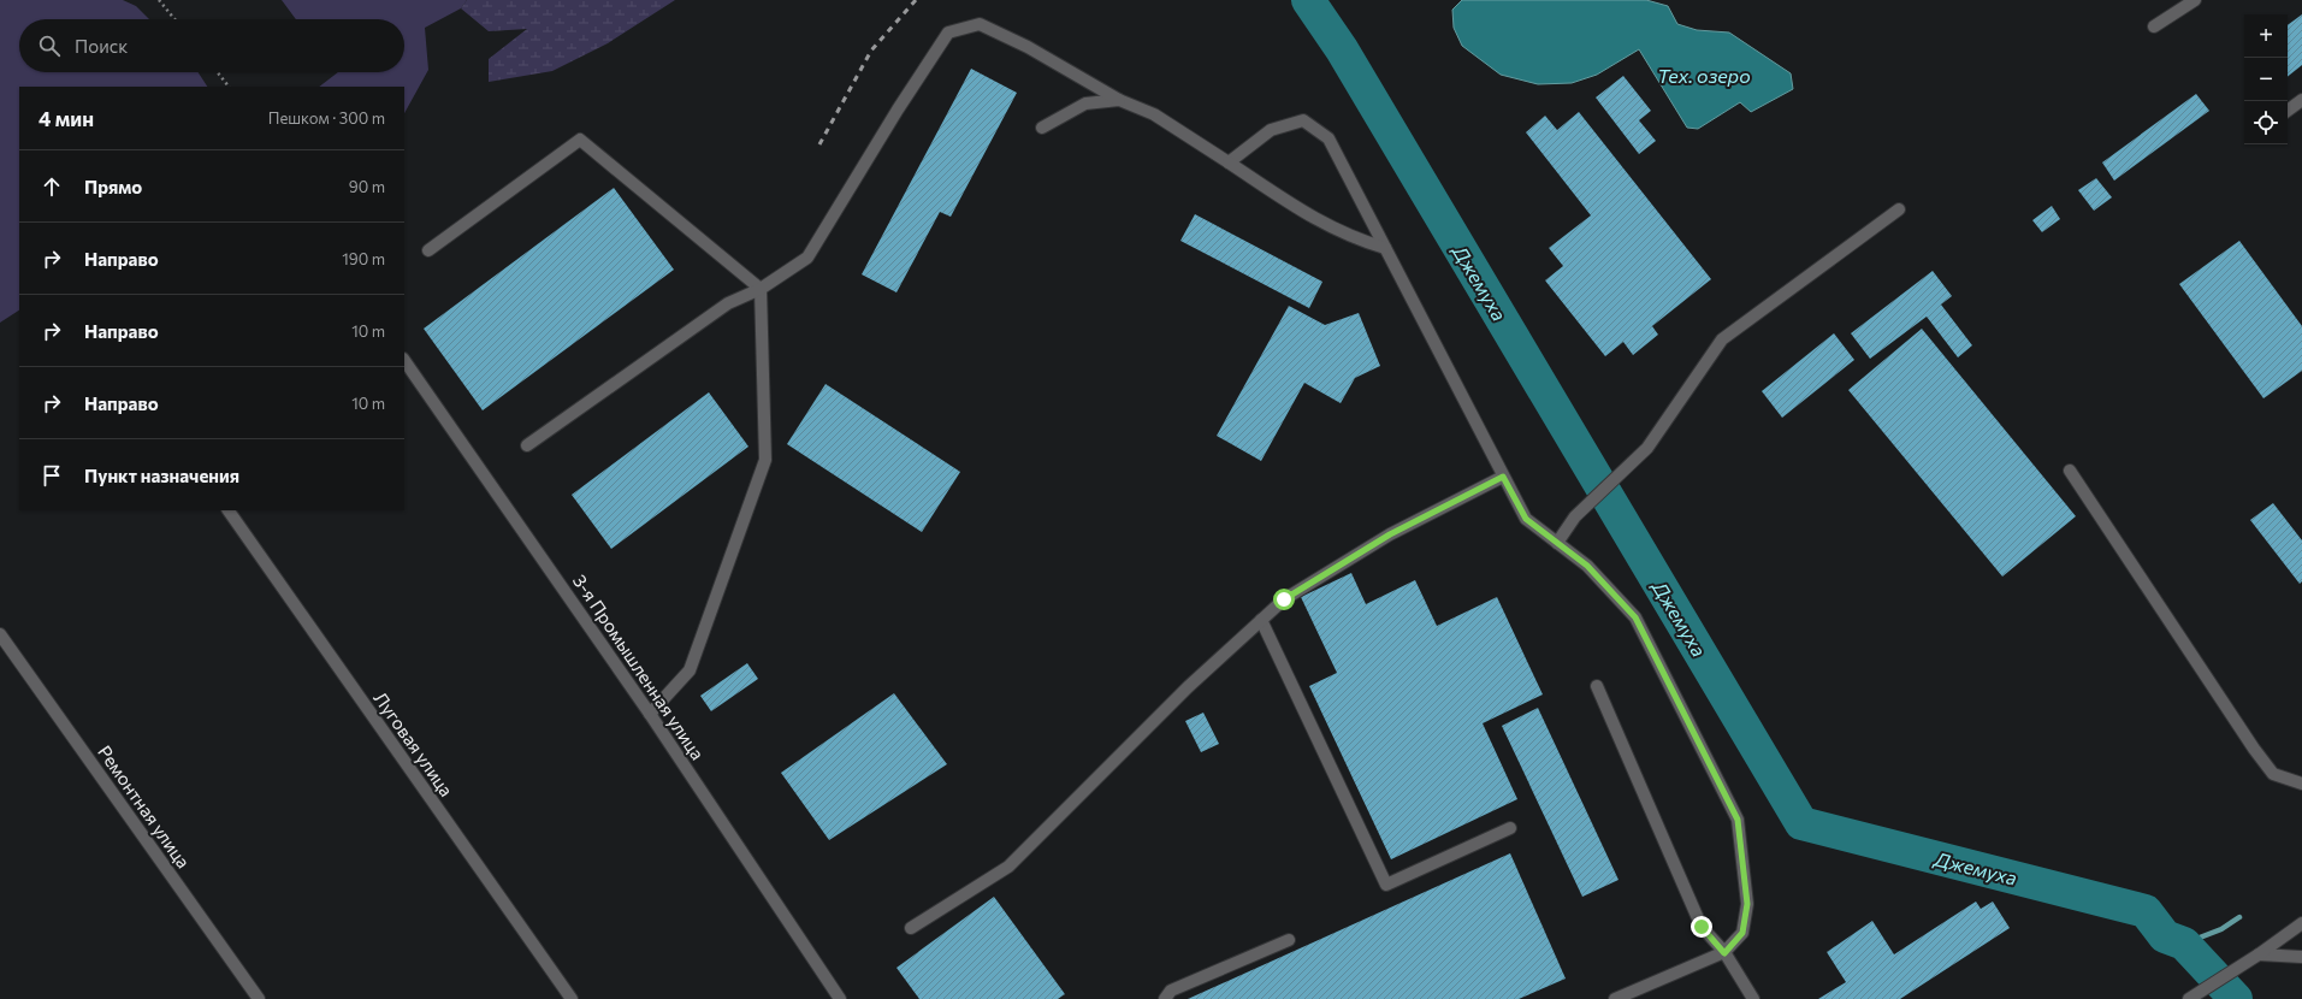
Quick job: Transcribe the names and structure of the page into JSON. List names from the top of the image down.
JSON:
{
  "streets": {
    "street": ["3-я Промышленная улица", "Луговая улица", "Ремонтная улица"]
  },
  "water": ["Тех. озеро", "Джемуха"],
  "page": {
    "map_buttons": ["+", "−"],
    "search": "Поиск",
    "heading": ["4 мин", "Пешком · 300 m"],
    "list": [
      ["Прямо", "90 m"],
      ["Направо", "190 m"],
      ["Направо", "10 m"],
      ["Направо", "10 m"],
      "Пункт назначения"
    ]
  }
}
